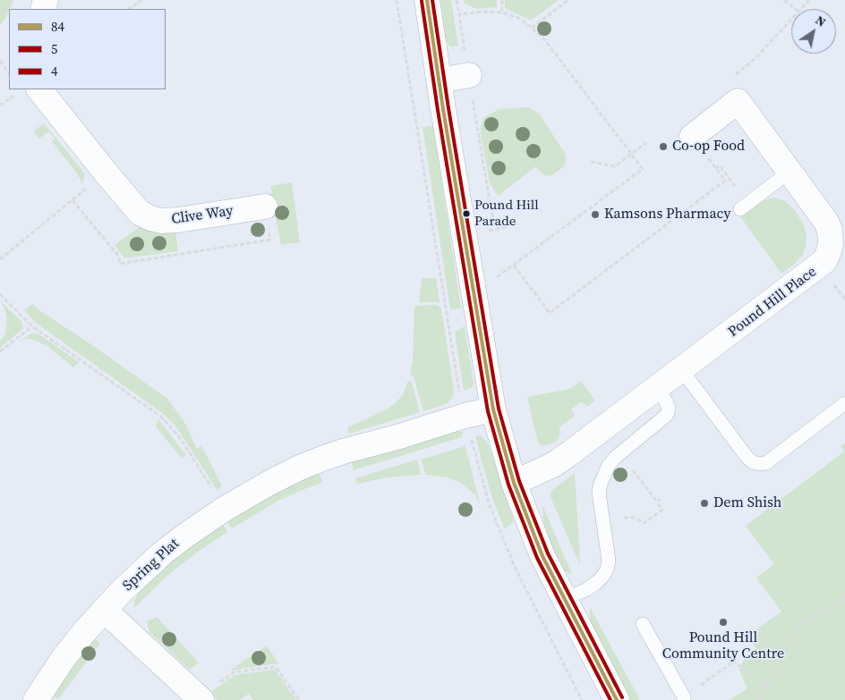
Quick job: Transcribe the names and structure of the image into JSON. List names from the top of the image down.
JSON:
{
  "streets": {
    "street": ["Clive Way", "Pound Hill Place", "Spring Plat"]
  },
  "places": [
    "Co-op Food",
    "Pound Hill Parade",
    "Kamsons Pharmacy",
    "Dem Shish",
    "Pound Hill Community Centre"
  ],
  "lines": ["transit line 84", "transit line 4", "transit line 5"],
  "legend": ["84", "5", "4"],
  "north": "top right"
}
